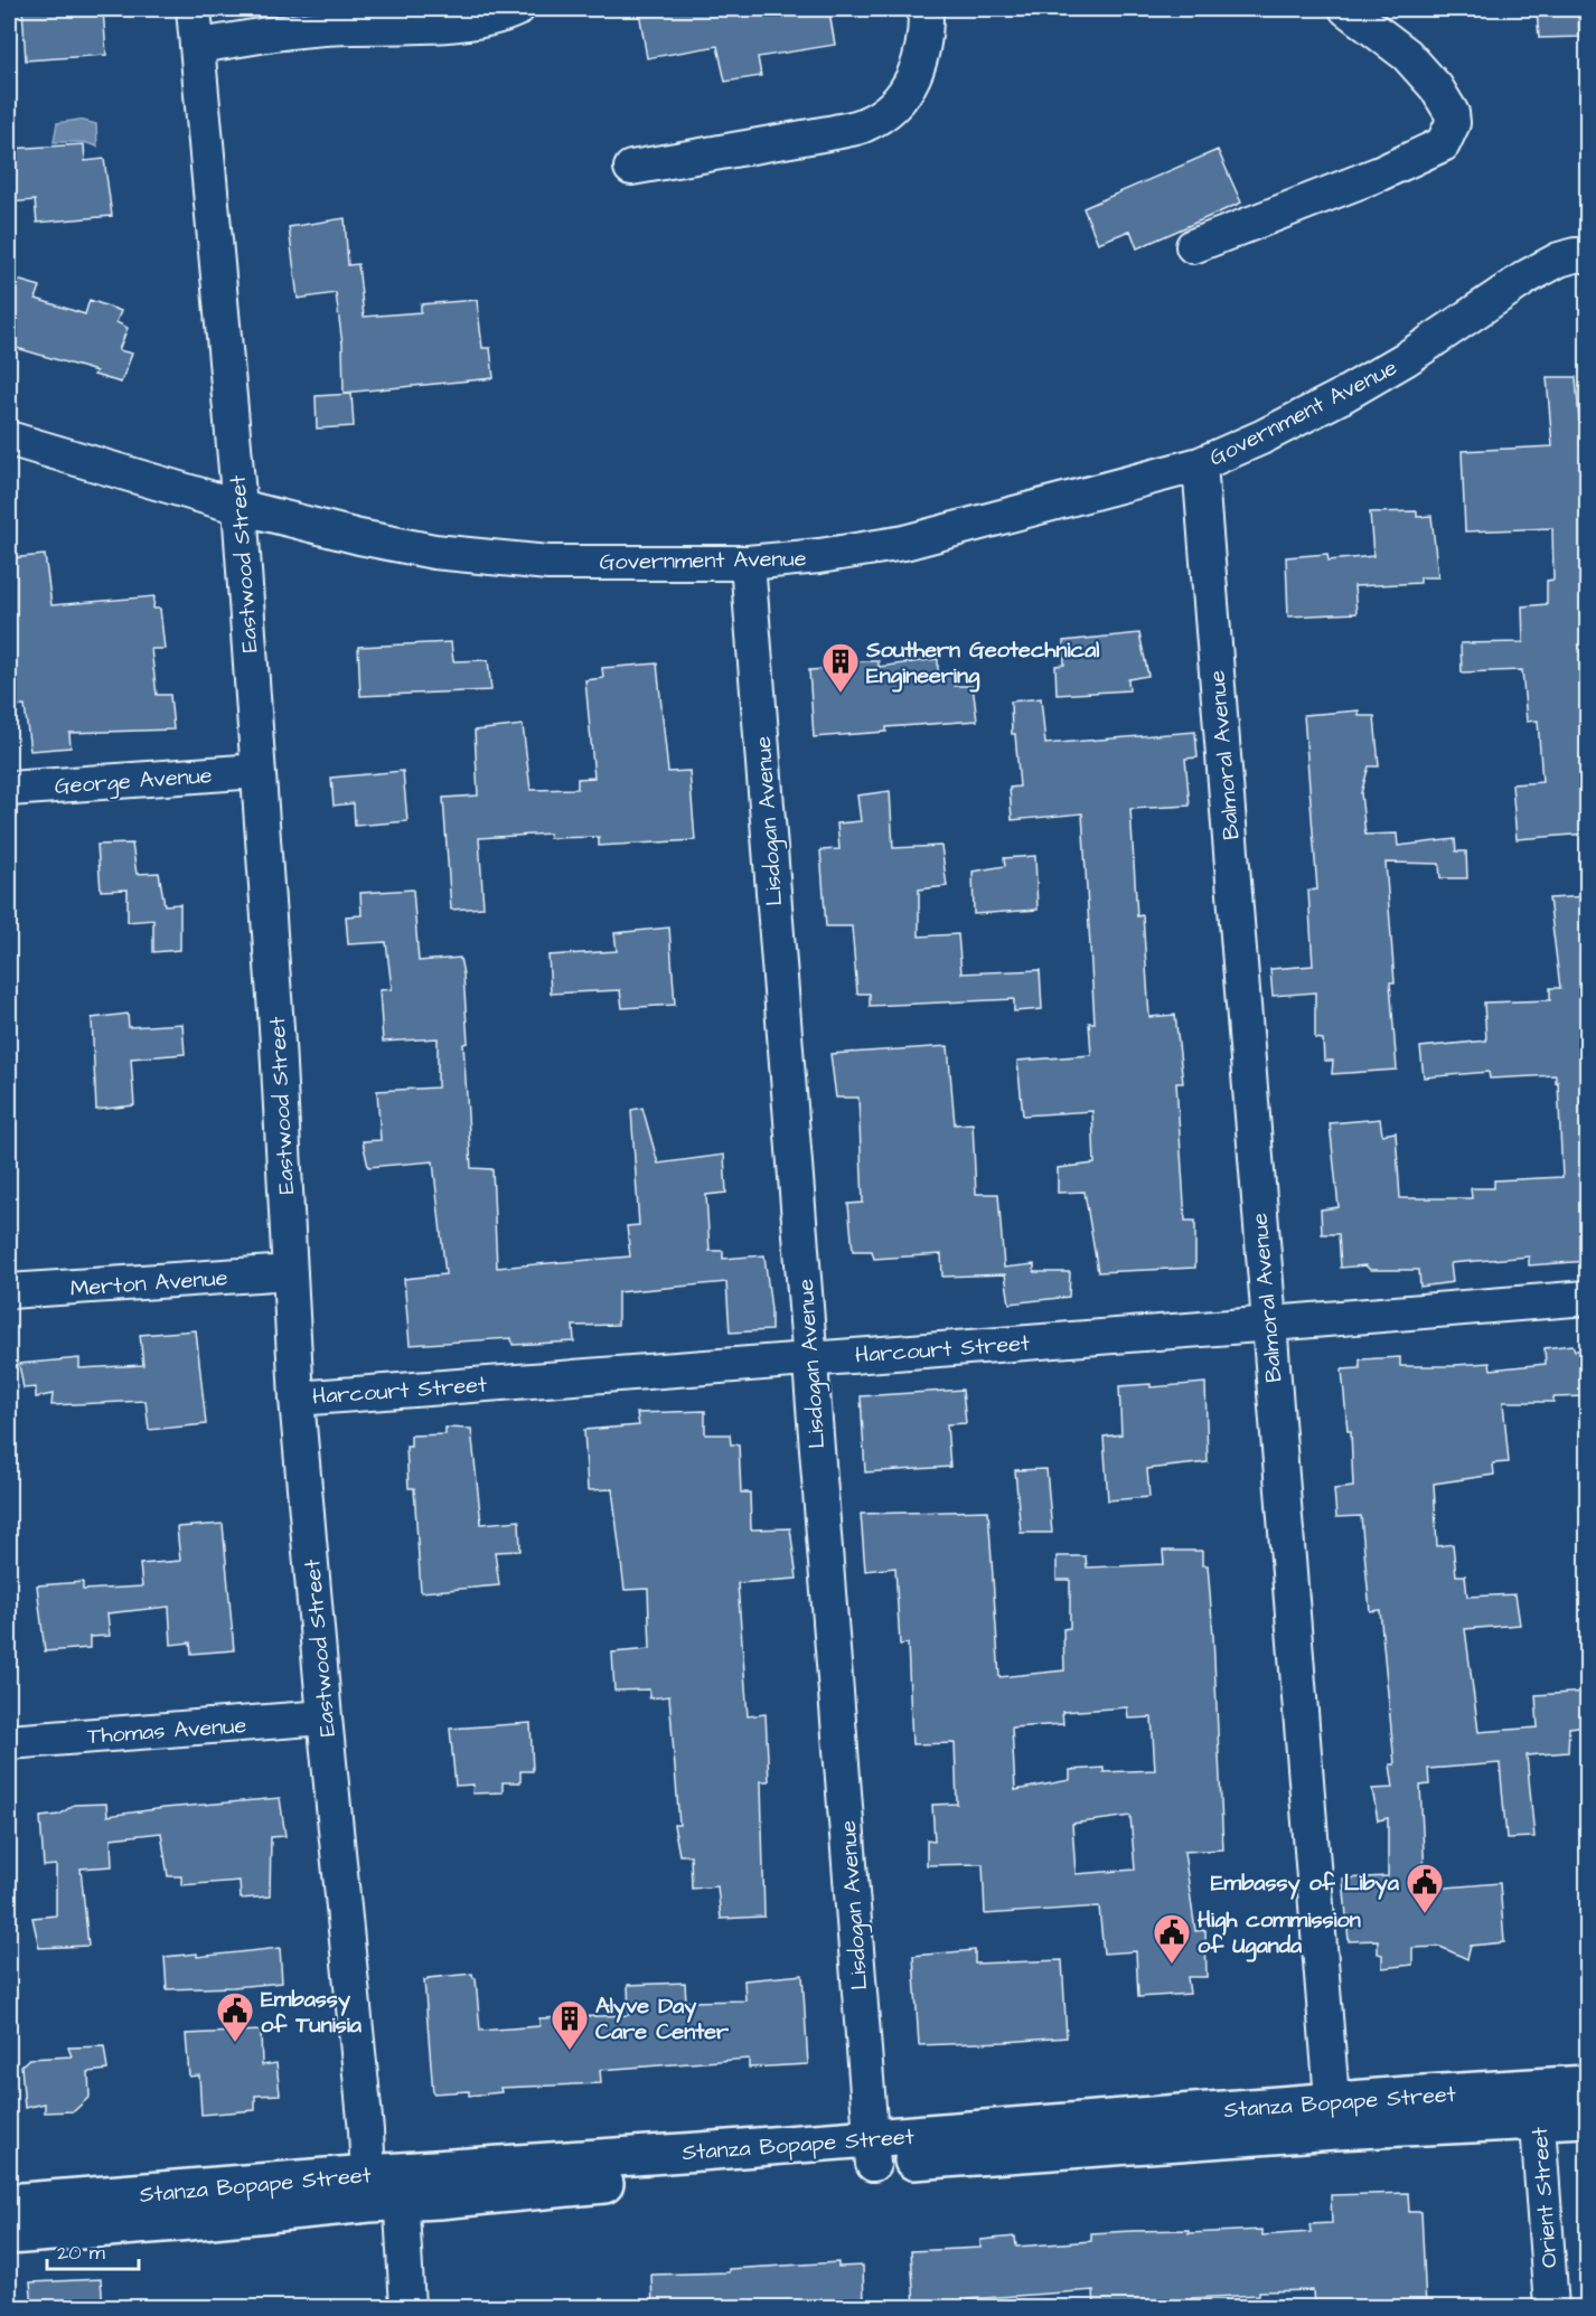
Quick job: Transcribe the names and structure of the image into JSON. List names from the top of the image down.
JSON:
{
  "streets": {
    "main road": ["Stanza Bopape Street"],
    "street": [
      "Government Avenue",
      "Eastwood Street",
      "Balmoral Avenue",
      "George Avenue",
      "Lisdogan Avenue",
      "Merton Avenue",
      "Harcourt Street",
      "Thomas Avenue",
      "Orient Street"
    ]
  },
  "crossings": [
    ["Government Avenue", "Eastwood Street"],
    ["Government Avenue", "Balmoral Avenue"],
    ["Government Avenue", "Lisdogan Avenue"],
    ["Eastwood Street", "George Avenue"],
    ["Eastwood Street", "Merton Avenue"],
    ["Eastwood Street", "Harcourt Street"],
    ["Eastwood Street", "Thomas Avenue"],
    ["Eastwood Street", "Stanza Bopape Street"],
    ["Balmoral Avenue", "Harcourt Street"],
    ["Balmoral Avenue", "Stanza Bopape Street"],
    ["Lisdogan Avenue", "Harcourt Street"],
    ["Lisdogan Avenue", "Stanza Bopape Street"],
    ["Stanza Bopape Street", "Orient Street"]
  ],
  "places": {
    "building": ["Southern Geotechnical Engineering", "Alyve Day Care Center"],
    "public building": ["Embassy of Libya", "High commission of Uganda", "Embassy of Tunisia"]
  },
  "scale_bar": "20 m"
}
